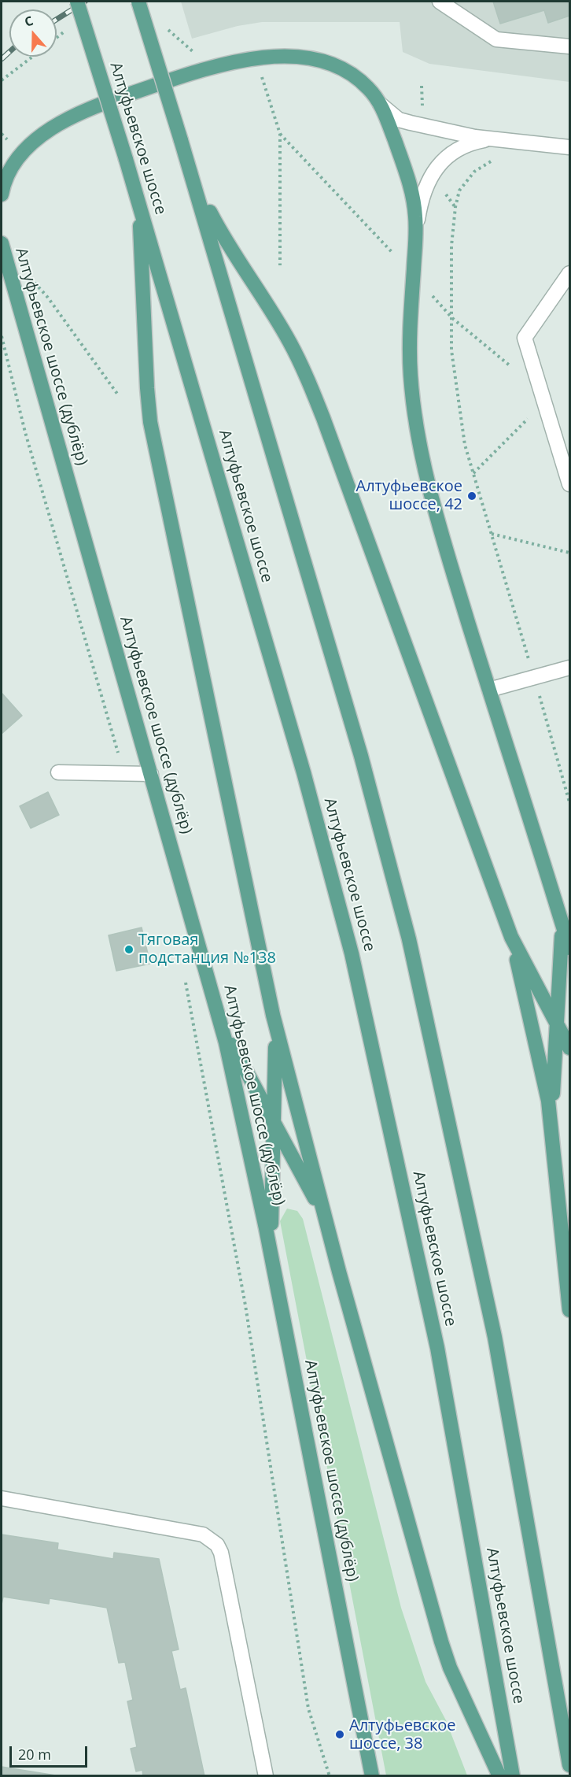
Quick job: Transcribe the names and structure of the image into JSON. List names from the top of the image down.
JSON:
{
  "streets": {
    "main road": ["Алтуфьевское шоссе", "Алтуфьевское шоссе (дублёр)"]
  },
  "places": ["Алтуфьевское шоссе, 42", "Тяговая подстанция №138", "Алтуфьевское шоссе, 38"],
  "scale_bar": "20 m",
  "north": "top"
}
